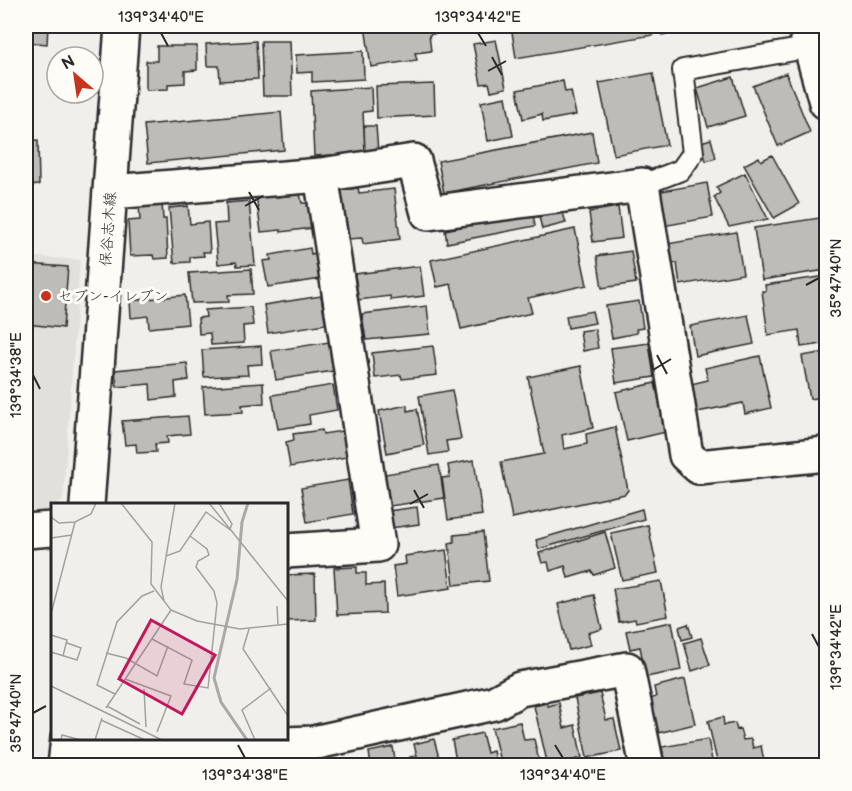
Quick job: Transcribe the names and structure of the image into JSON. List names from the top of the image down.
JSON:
{
  "streets": {
    "street": ["保谷志木線"]
  },
  "places": ["セブン-イレブン"],
  "north": "top left",
  "coordinates": [
    "139°34'40\"E",
    "139°34'42\"E",
    "35°47'40\"N",
    "139°34'38\"E"
  ]
}
